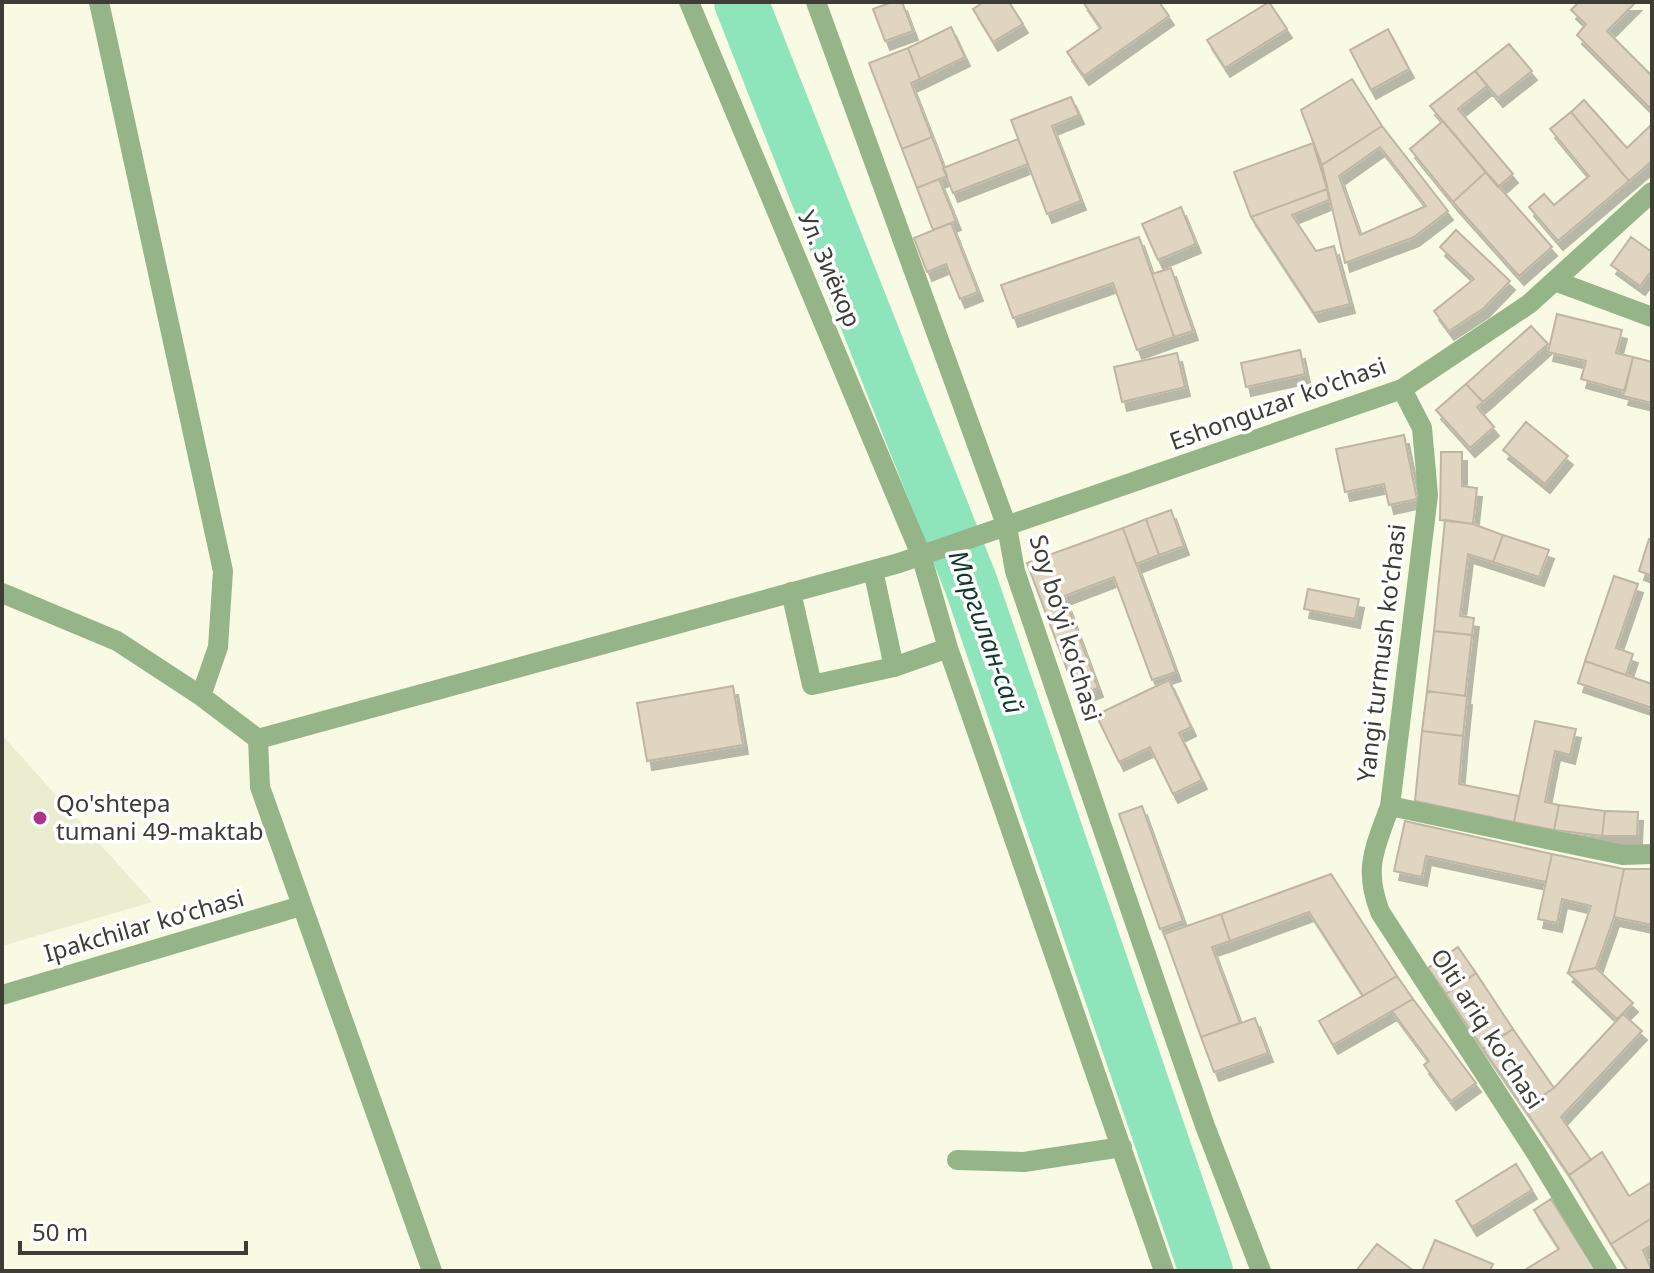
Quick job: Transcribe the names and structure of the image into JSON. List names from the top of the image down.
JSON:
{
  "streets": {
    "street": [
      "Ул. Зиёкор",
      "Eshonguzar ko'chasi",
      "Soy boʻyi koʻchasi",
      "Yangi turmush ko'chasi",
      "Ipakchilar koʻchasi",
      "Olti ariq ko'chasi"
    ]
  },
  "crossings": [
    ["Ул. Зиёкор", "Eshonguzar ko'chasi"],
    ["Eshonguzar ko'chasi", "Soy boʻyi koʻchasi"],
    ["Eshonguzar ko'chasi", "Yangi turmush ko'chasi"],
    ["Yangi turmush ko'chasi", "Olti ariq ko'chasi"]
  ],
  "water": ["Маргилан-сай"],
  "places": ["Qo'shtepa tumani 49-maktab"],
  "scale_bar": "50 m"
}
